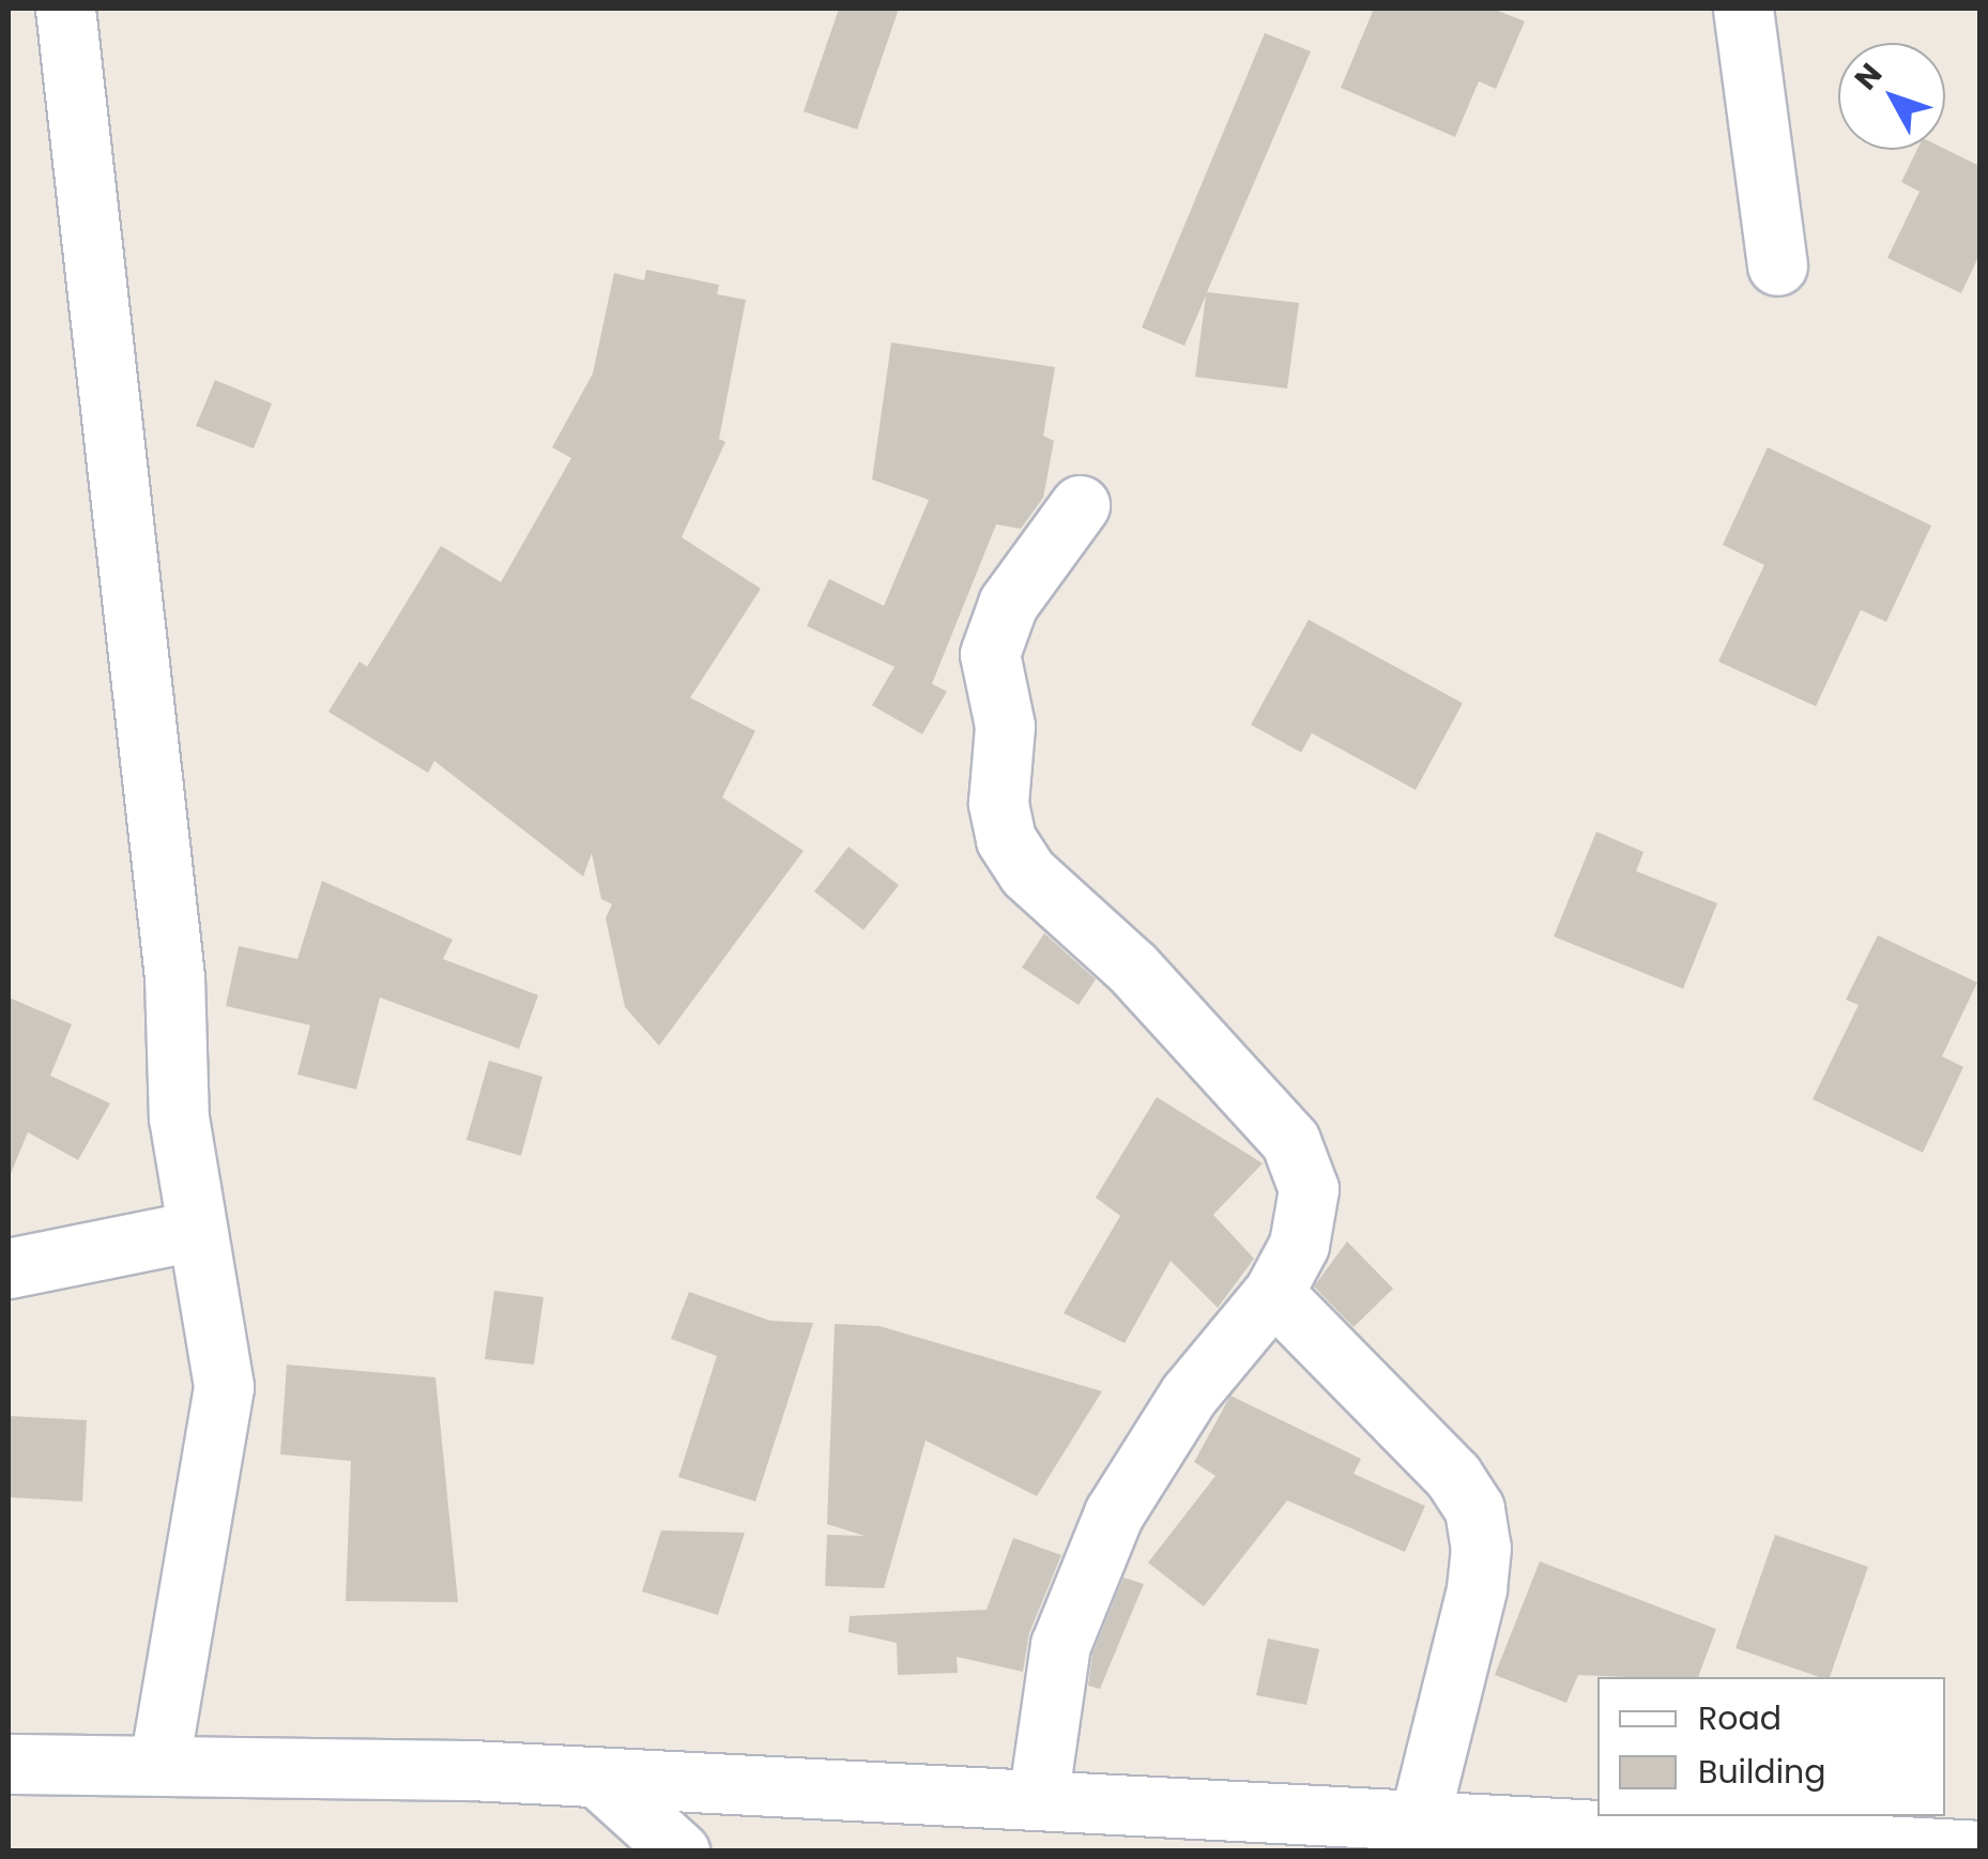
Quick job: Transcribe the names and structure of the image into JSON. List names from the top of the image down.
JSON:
{
  "legend": ["Road", "Building"],
  "north": "top left"
}
